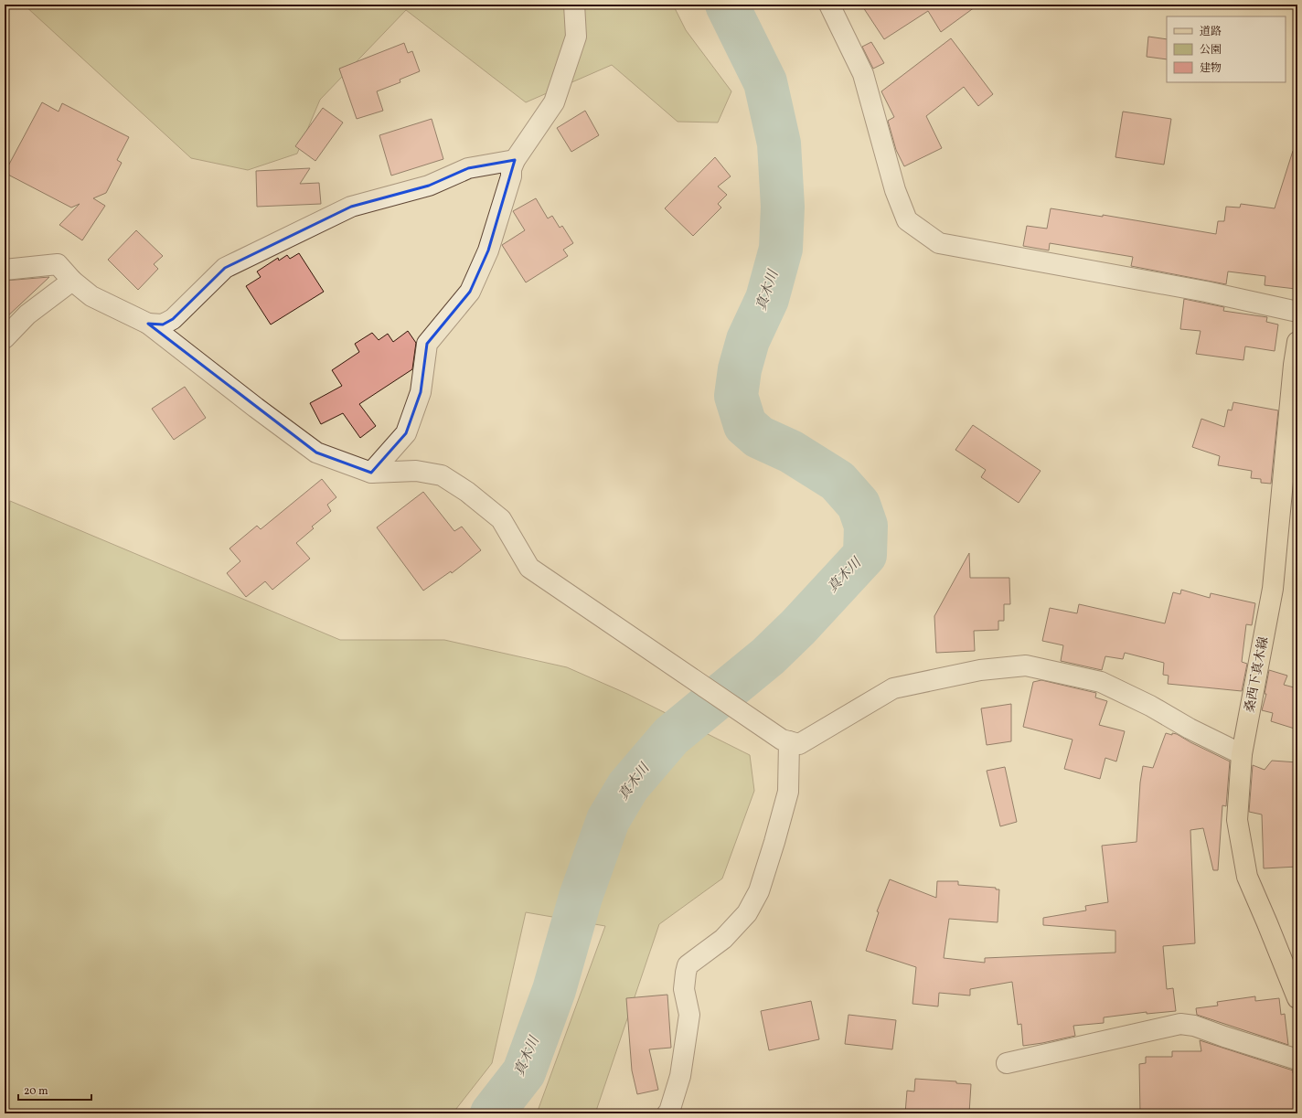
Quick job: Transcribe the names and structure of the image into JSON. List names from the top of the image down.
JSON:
{
  "streets": {
    "main road": ["桑西下真木線"]
  },
  "water": ["真木川"],
  "legend": ["道路", "公園", "建物"],
  "scale_bar": "20 m"
}
